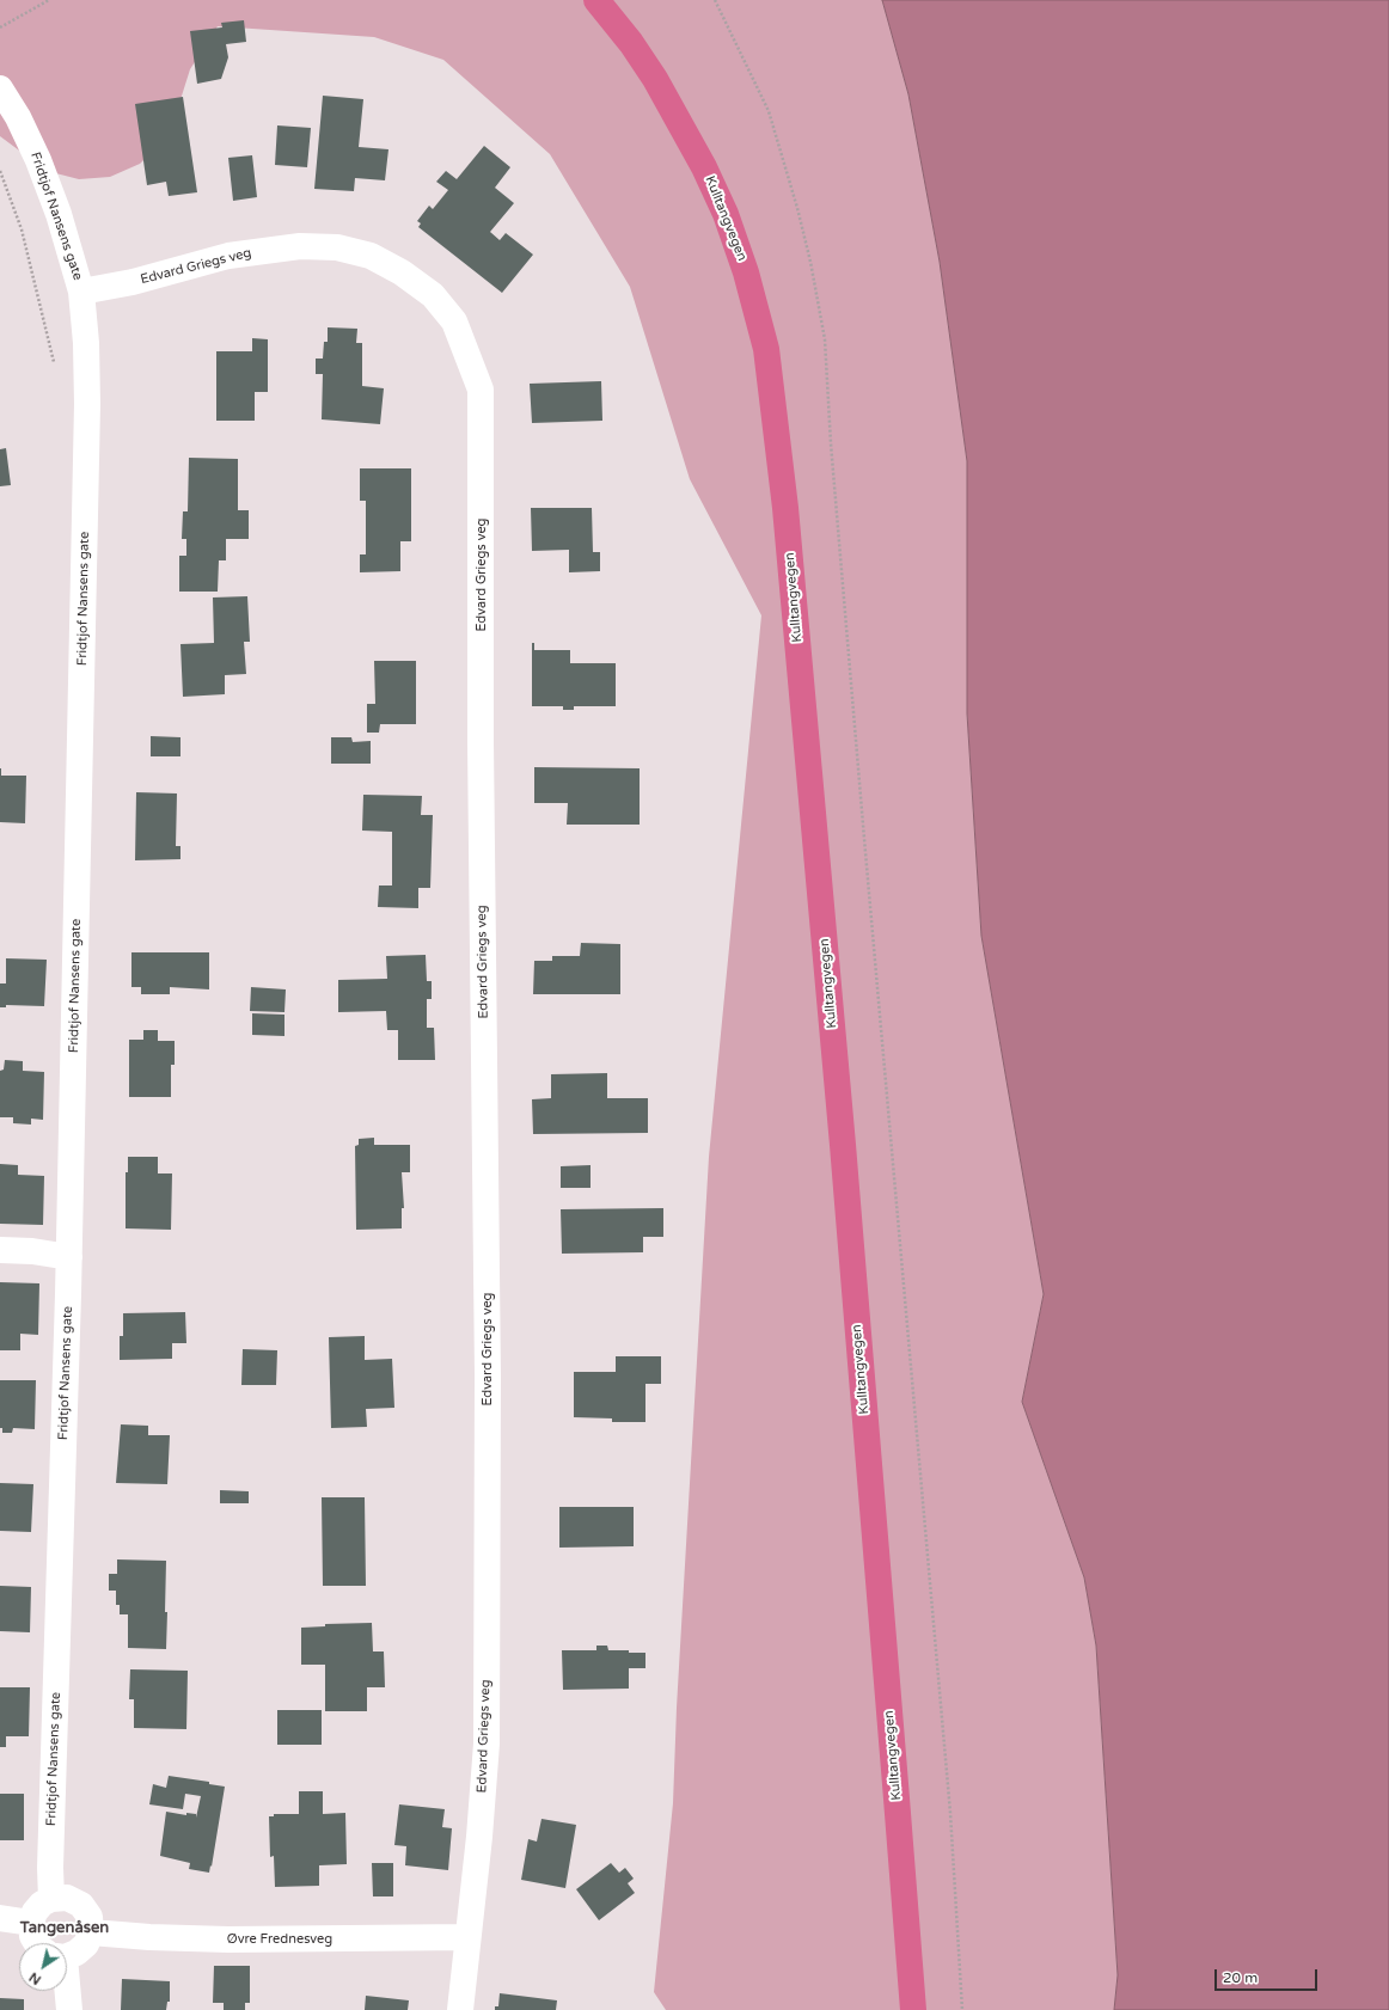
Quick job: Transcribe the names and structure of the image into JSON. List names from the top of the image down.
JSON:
{
  "streets": {
    "highway": ["Kulltangvegen"],
    "street": ["Fridtjof Nansens gate", "Edvard Griegs veg", "Øvre Frednesveg"]
  },
  "crossings": [
    ["Fridtjof Nansens gate", "Edvard Griegs veg"],
    ["Edvard Griegs veg", "Øvre Frednesveg"]
  ],
  "districts": ["Tangenåsen"],
  "scale_bar": "20 m",
  "north": "bottom left"
}
